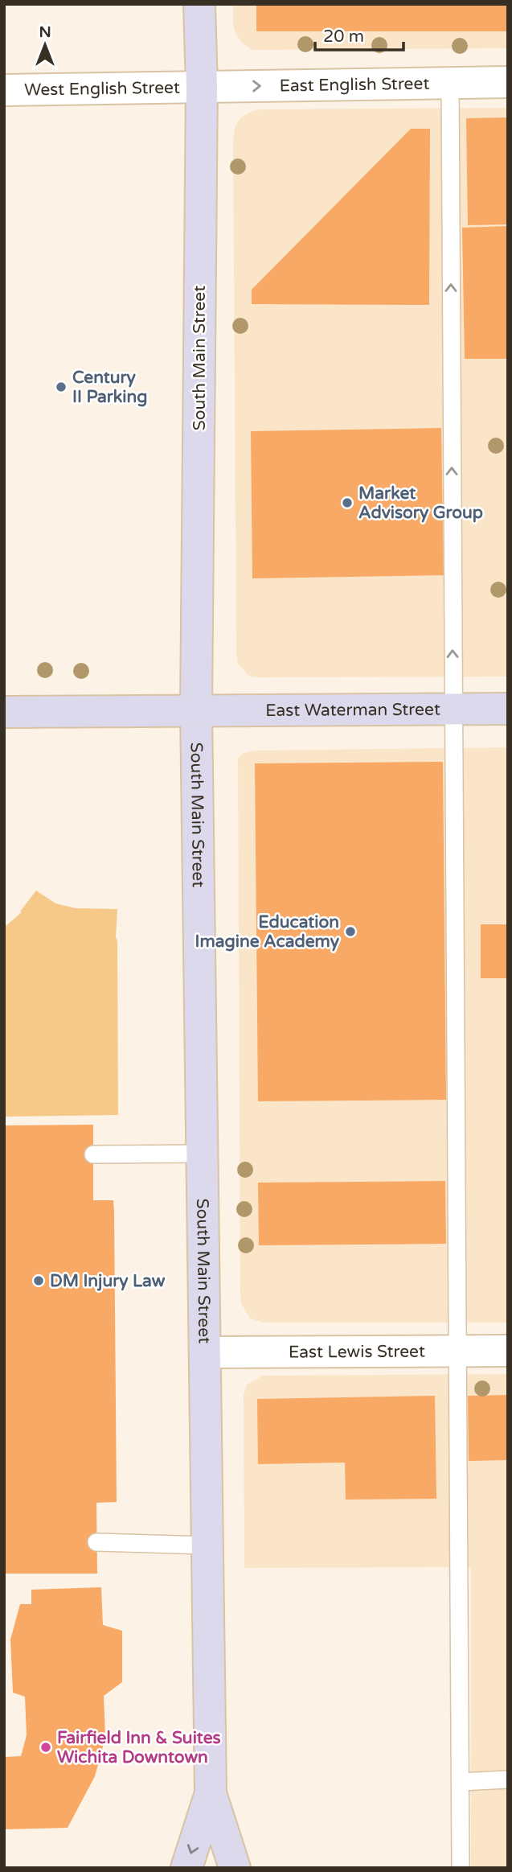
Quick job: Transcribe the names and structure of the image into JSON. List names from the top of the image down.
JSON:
{
  "streets": {
    "street": [
      "East English Street",
      "West English Street",
      "South Main Street",
      "East Waterman Street",
      "East Lewis Street"
    ]
  },
  "crossings": [
    ["East English Street", "West English Street"],
    ["East English Street", "South Main Street"],
    ["West English Street", "South Main Street"],
    ["South Main Street", "East Waterman Street"],
    ["South Main Street", "East Lewis Street"]
  ],
  "one_way": ["East English Street"],
  "places": [
    "Century II Parking",
    "Market Advisory Group",
    "Education Imagine Academy",
    "DM Injury Law",
    "Fairfield Inn & Suites Wichita Downtown"
  ],
  "scale_bar": "20 m",
  "north": "top"
}
